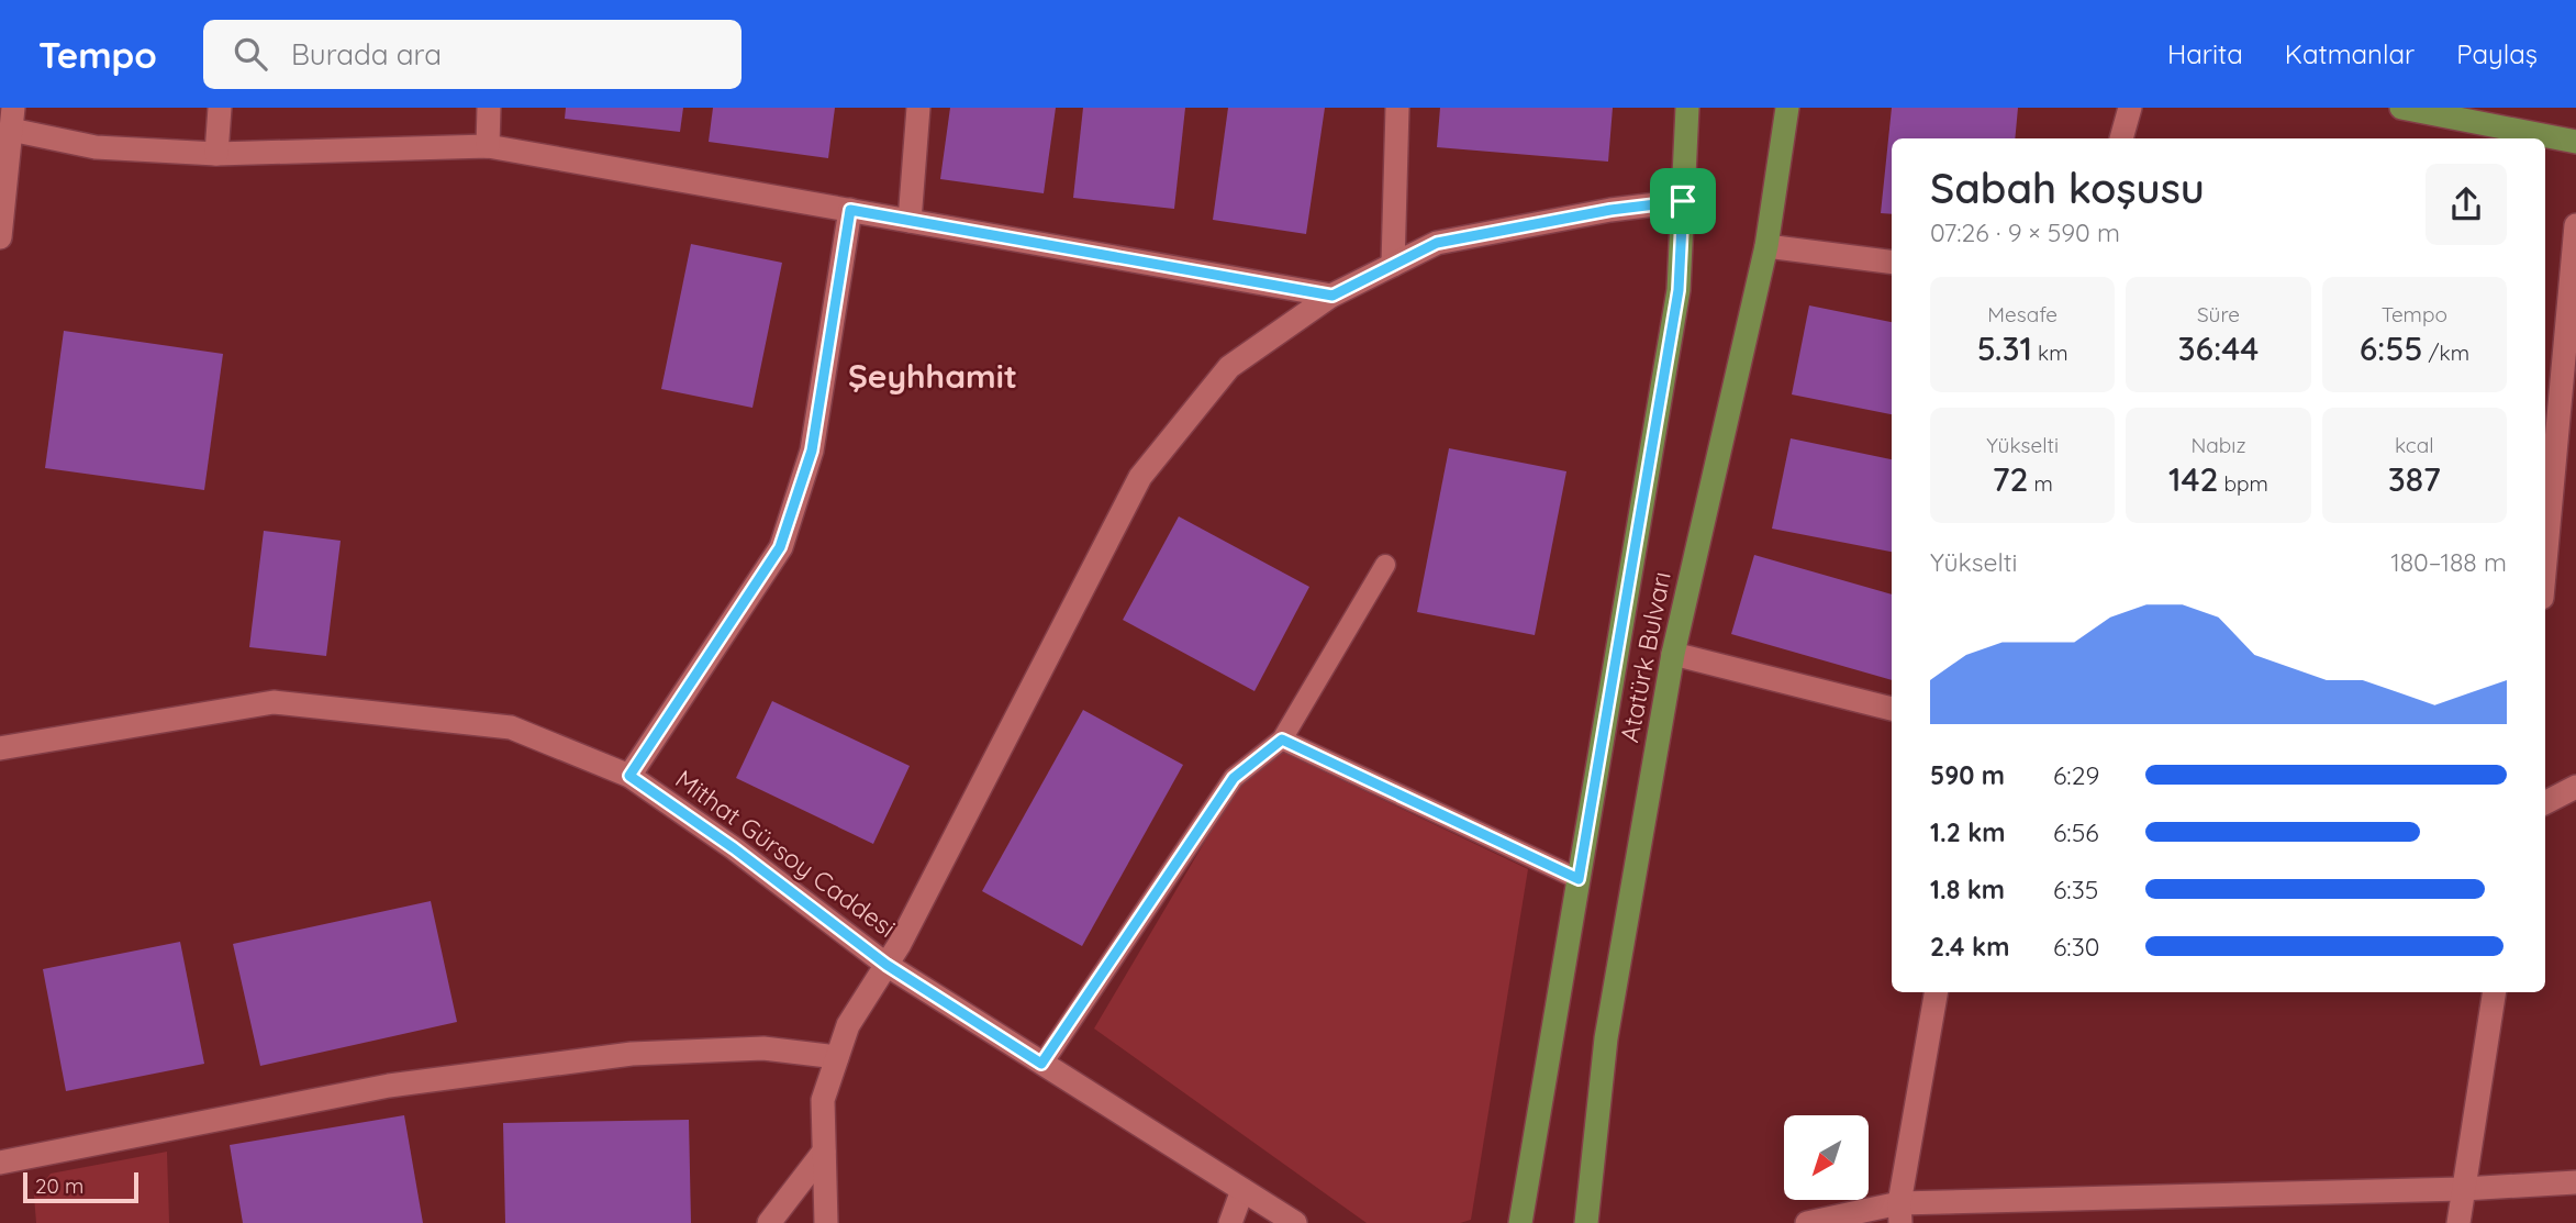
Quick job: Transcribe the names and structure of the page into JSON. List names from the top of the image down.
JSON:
{
  "streets": {
    "main road": ["Atatürk Bulvarı"],
    "street": ["Mithat Gürsoy Caddesi"]
  },
  "districts": ["Şeyhhamit"],
  "scale_bar": "20 m",
  "north": "bottom left",
  "page": {
    "header": "Tempo",
    "search": "Burada ara",
    "nav": ["Harita", "Katmanlar", "Paylaş"],
    "heading": ["Sabah koşusu", "07:26 · 9 × 590 m"],
    "stats": [
      ["Mesafe", "5.31 km"],
      ["Süre", "36:44"],
      ["Tempo", "6:55 /km"],
      ["Yükselti", "72 m"],
      ["Nabız", "142 bpm"],
      ["kcal", "387"]
    ],
    "chart": ["Yükselti", "180–188 m"],
    "list": [
      {
        "name": "590 m",
        "note": "6:29"
      },
      {
        "name": "1.2 km",
        "note": "6:56"
      },
      {
        "name": "1.8 km",
        "note": "6:35"
      },
      {
        "name": "2.4 km",
        "note": "6:30"
      }
    ],
    "scale": "20 m"
  }
}
